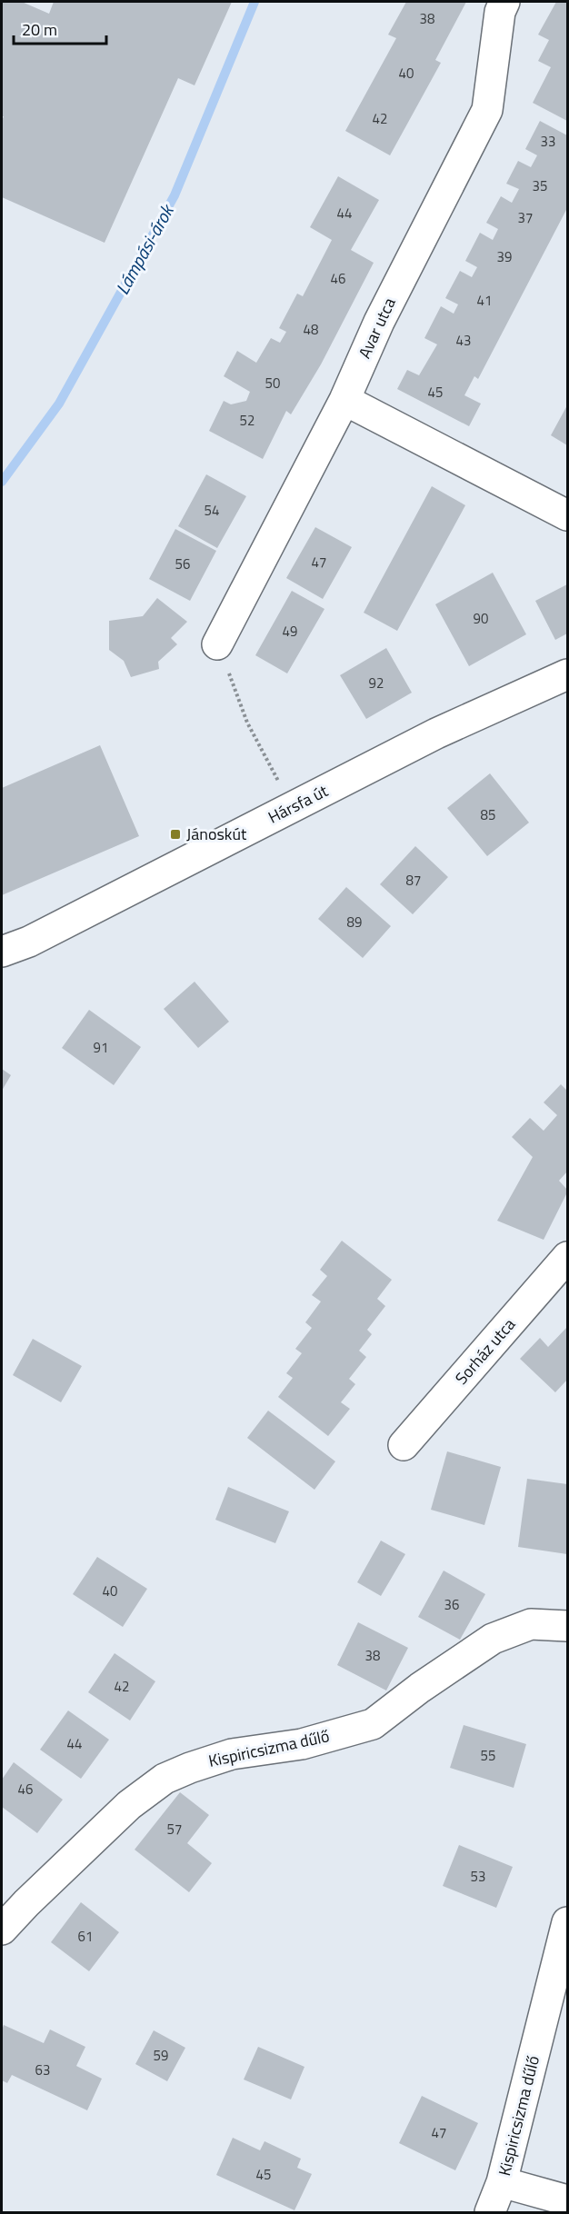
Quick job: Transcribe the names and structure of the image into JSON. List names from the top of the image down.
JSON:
{
  "streets": {
    "street": [
      "Avar utca",
      "Hársfa út",
      "Sorház utca",
      "Kispiricsizma dűlő"
    ]
  },
  "water": ["Lámpási-árok"],
  "places": {
    "transit": ["Jánoskút"]
  },
  "house_numbers": [
    "38",
    "40",
    "42",
    "33",
    "35",
    "44",
    "37",
    "39",
    "46",
    "41",
    "48",
    "43",
    "50",
    "45",
    "52",
    "54",
    "47",
    "56",
    "90",
    "49",
    "92",
    "85",
    "87",
    "89",
    "91",
    "40",
    "36",
    "38",
    "42",
    "44",
    "55",
    "46",
    "57",
    "53",
    "61",
    "59",
    "63",
    "47",
    "45"
  ],
  "scale_bar": "20 m"
}
